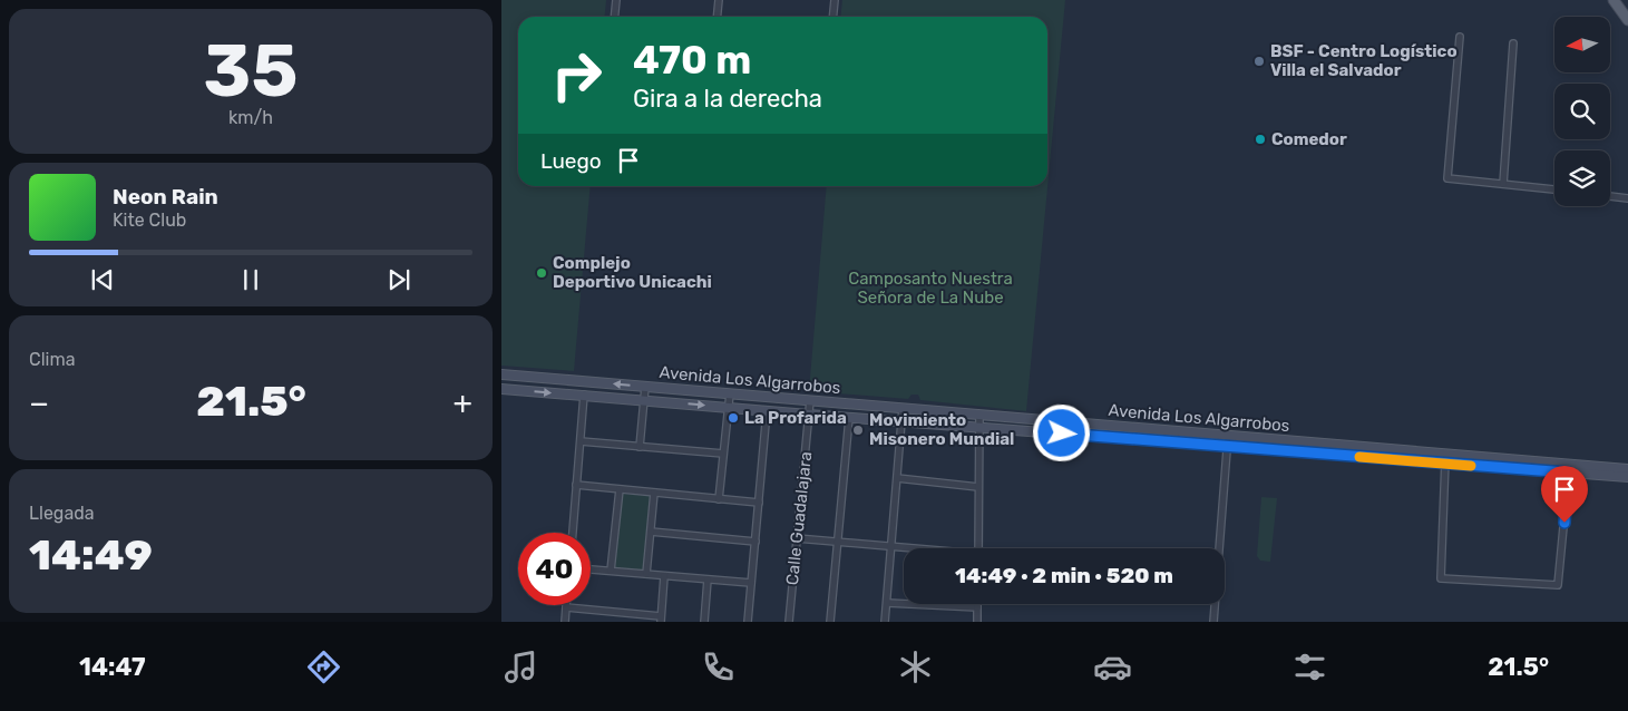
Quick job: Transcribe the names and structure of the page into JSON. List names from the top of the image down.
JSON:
{
  "streets": {
    "street": ["Avenida Los Algarrobos", "Calle Guadalajara"]
  },
  "crossings": [
    ["Avenida Los Algarrobos", "Calle Guadalajara"]
  ],
  "parks": ["Camposanto Nuestra Señora de La Nube"],
  "places": [
    "BSF - Centro Logístico Villa el Salvador",
    "Comedor",
    "Complejo Deportivo Unicachi",
    "La Profarida",
    "Movimiento Misonero Mundial"
  ],
  "north": "left",
  "page": {
    "tile": [
      ["35", "km/h"],
      "Clima",
      ["Llegada", "14:49"]
    ],
    "turn": ["470 m", "Gira a la derecha"],
    "then": "Luego",
    "song": ["Neon Rain", "Kite Club"],
    "heat": ["−", "21.5°", "+"],
    "limit": "40",
    "trip": "14:49 · 2 min · 520 m",
    "tabs": ["14:47", "21.5°"]
  }
}
